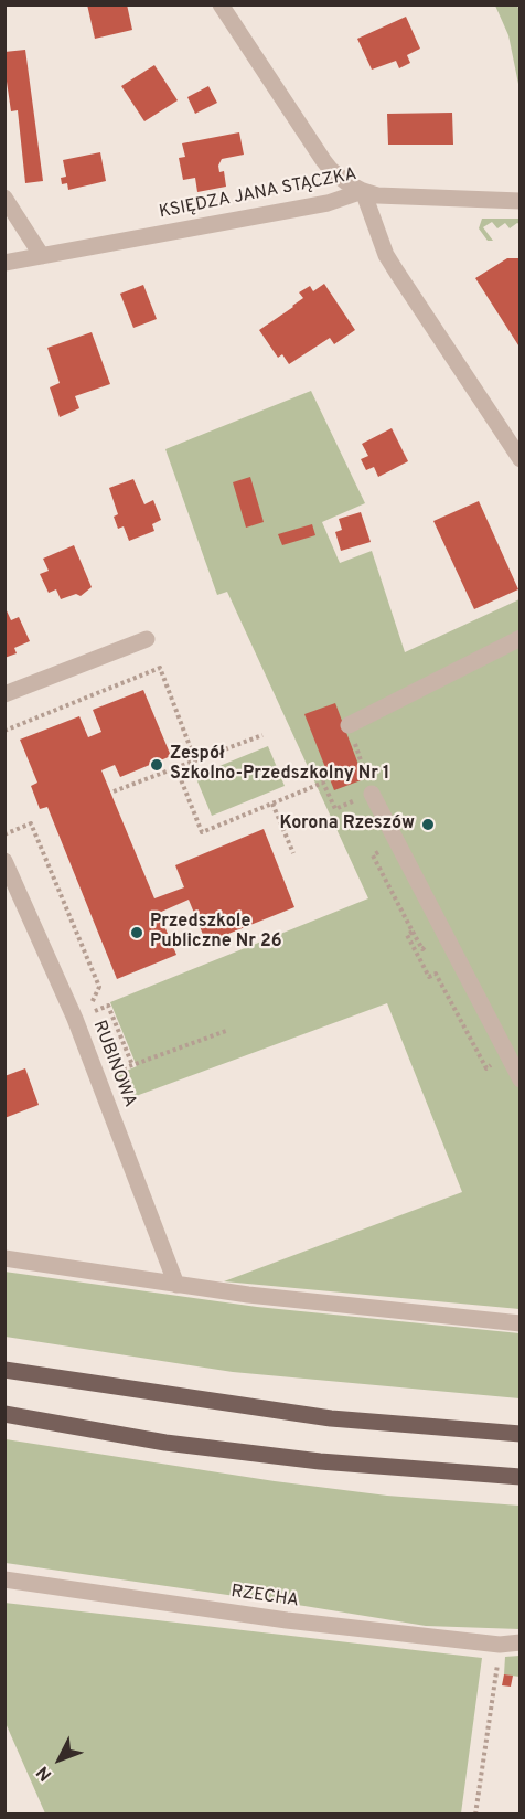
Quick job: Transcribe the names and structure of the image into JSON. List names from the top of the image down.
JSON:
{
  "streets": {
    "street": ["KSIĘDZA JANA STĄCZKA", "RUBINOWA", "RZECHA"]
  },
  "places": ["Zespół Szkolno-Przedszkolny Nr 1", "Korona Rzeszów", "Przedszkole Publiczne Nr 26"],
  "north": "bottom left"
}
